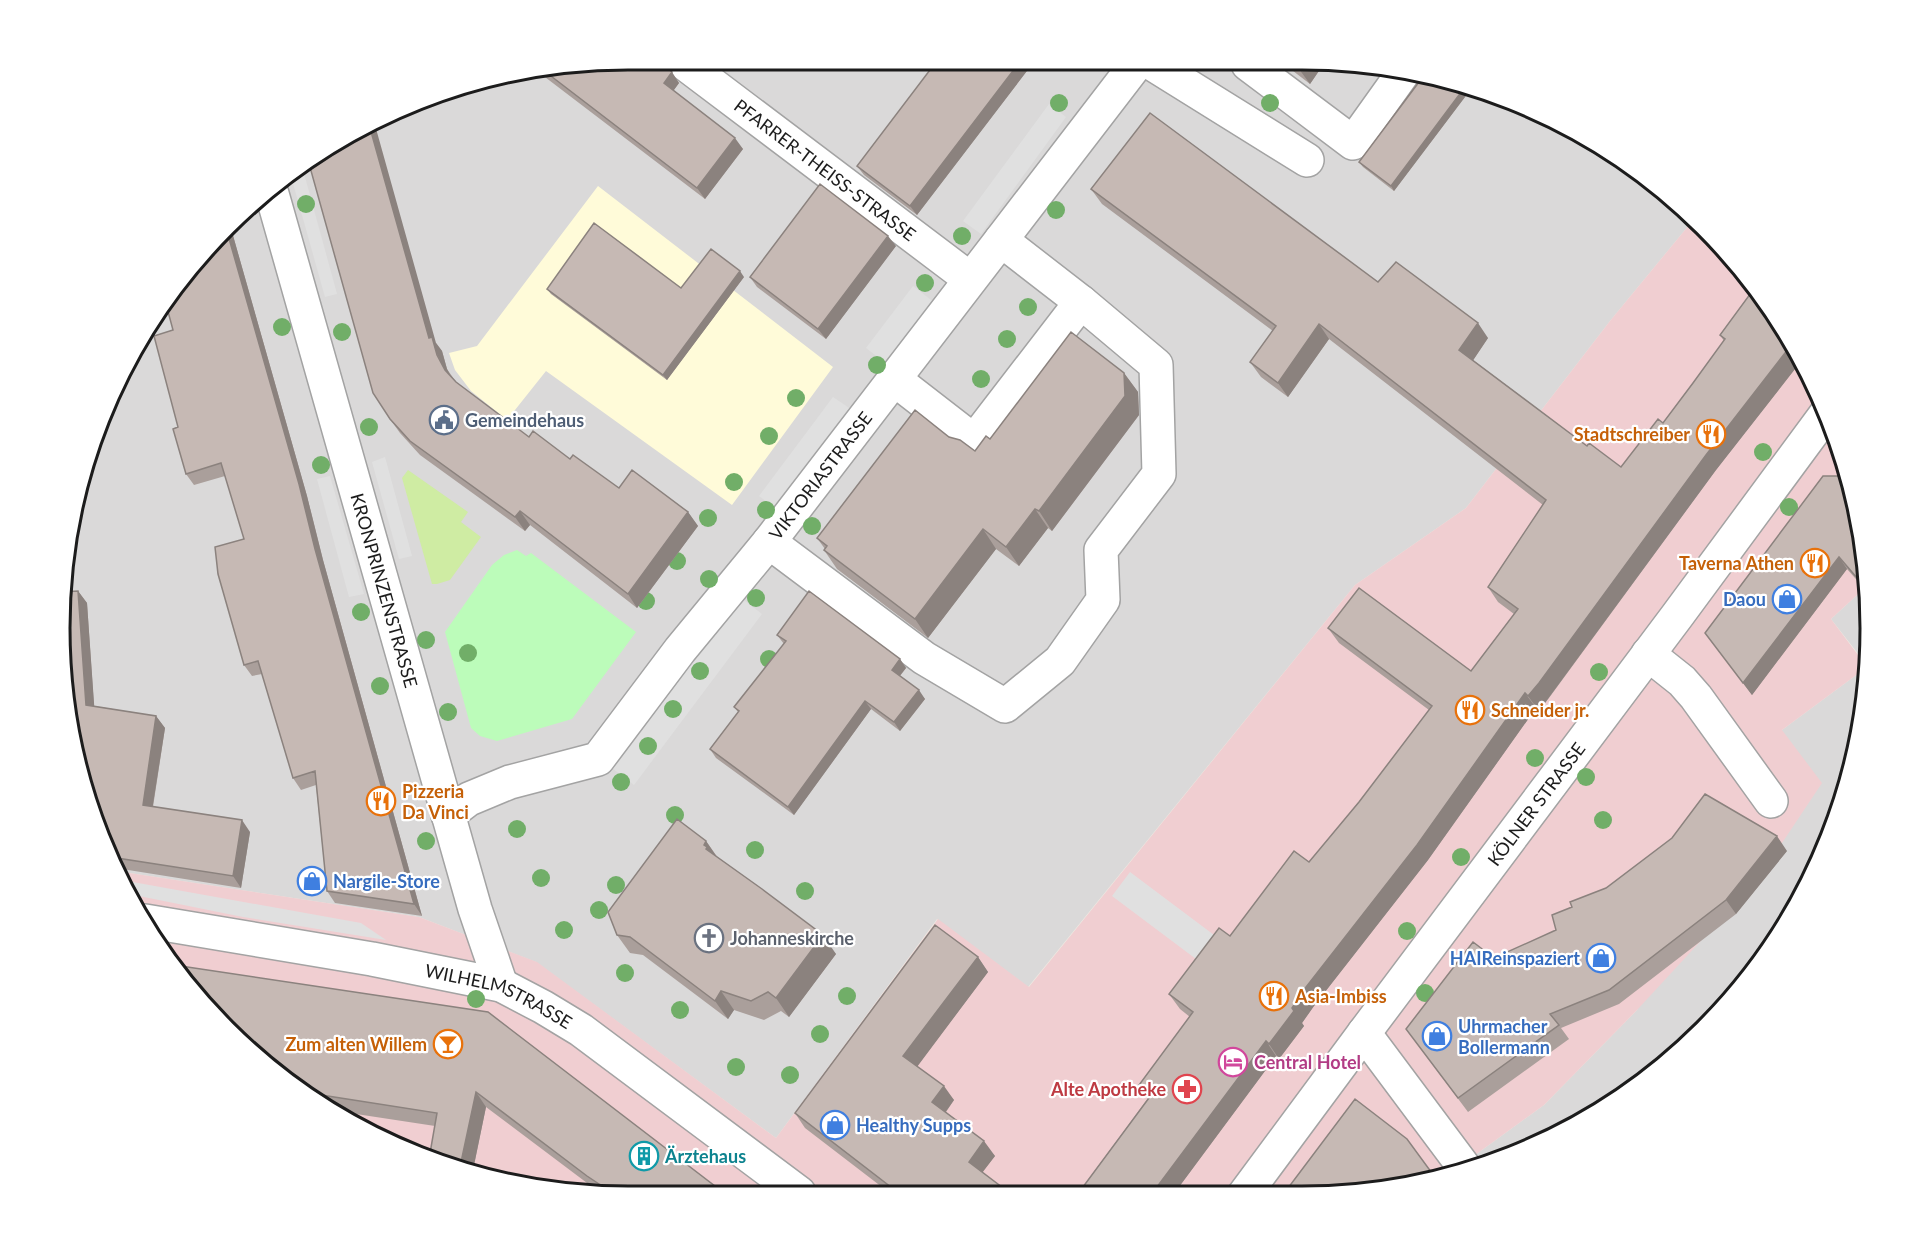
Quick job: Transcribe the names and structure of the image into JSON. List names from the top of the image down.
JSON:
{
  "streets": {
    "street": [
      "PFARRER-THEISS-STRASSE",
      "VIKTORIASTRASSE",
      "KRONPRINZENSTRASSE",
      "KÖLNER STRASSE",
      "WILHELMSTRASSE"
    ]
  },
  "crossings": [
    ["PFARRER-THEISS-STRASSE", "VIKTORIASTRASSE"],
    ["VIKTORIASTRASSE", "KRONPRINZENSTRASSE"],
    ["KRONPRINZENSTRASSE", "WILHELMSTRASSE"]
  ],
  "places": {
    "public building": ["Gemeindehaus"],
    "restaurant": [
      "Stadtschreiber",
      "Taverna Athen",
      "Schneider jr.",
      "Pizzeria Da Vinci",
      "Asia-Imbiss"
    ],
    "shop": [
      "Daou",
      "Nargile-Store",
      "HAIReinspaziert",
      "Uhrmacher Bollermann",
      "Healthy Supps"
    ],
    "church": ["Johanneskirche"],
    "bar": ["Zum alten Willem"],
    "hotel": ["Central Hotel"],
    "pharmacy": ["Alte Apotheke"],
    "building": ["Ärztehaus"]
  }
}
